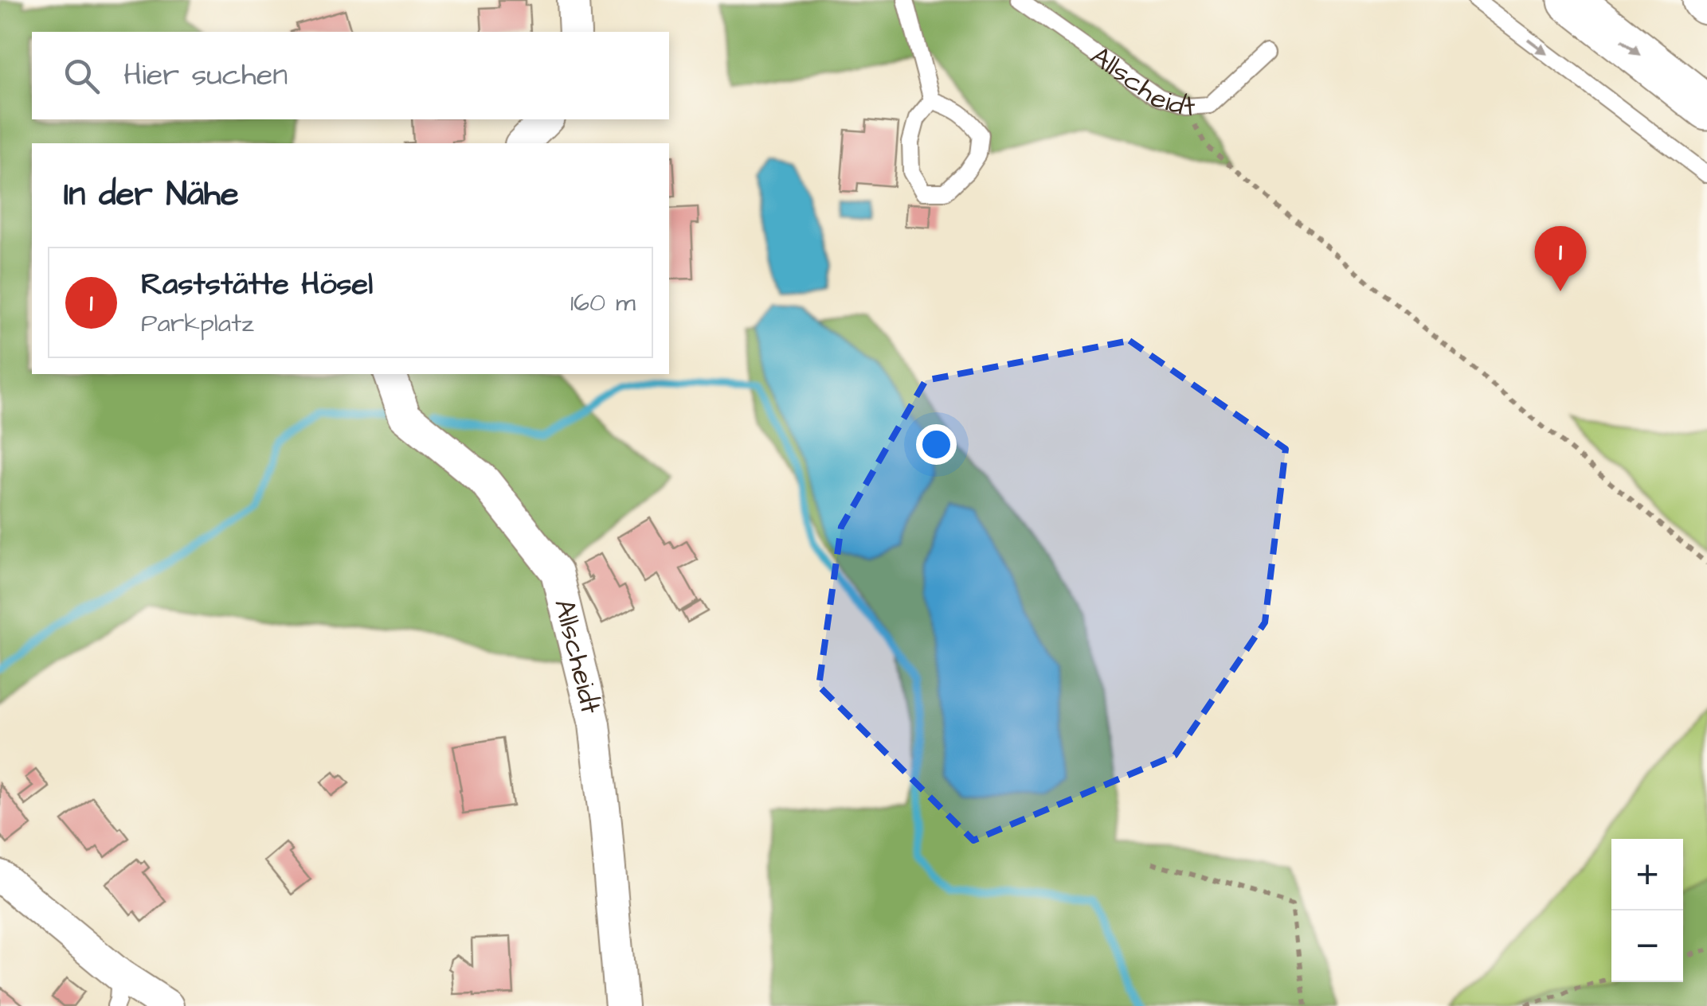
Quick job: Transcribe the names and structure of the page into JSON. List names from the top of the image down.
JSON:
{
  "streets": {
    "street": ["Allscheidt"]
  },
  "page": {
    "search": "Hier suchen",
    "heading": "In der Nähe",
    "pins": "1",
    "list": [
      {
        "mark": "1",
        "name": "Raststätte Hösel",
        "note": "Parkplatz",
        "value": "160 m"
      }
    ],
    "map_buttons": ["+", "−"]
  }
}
